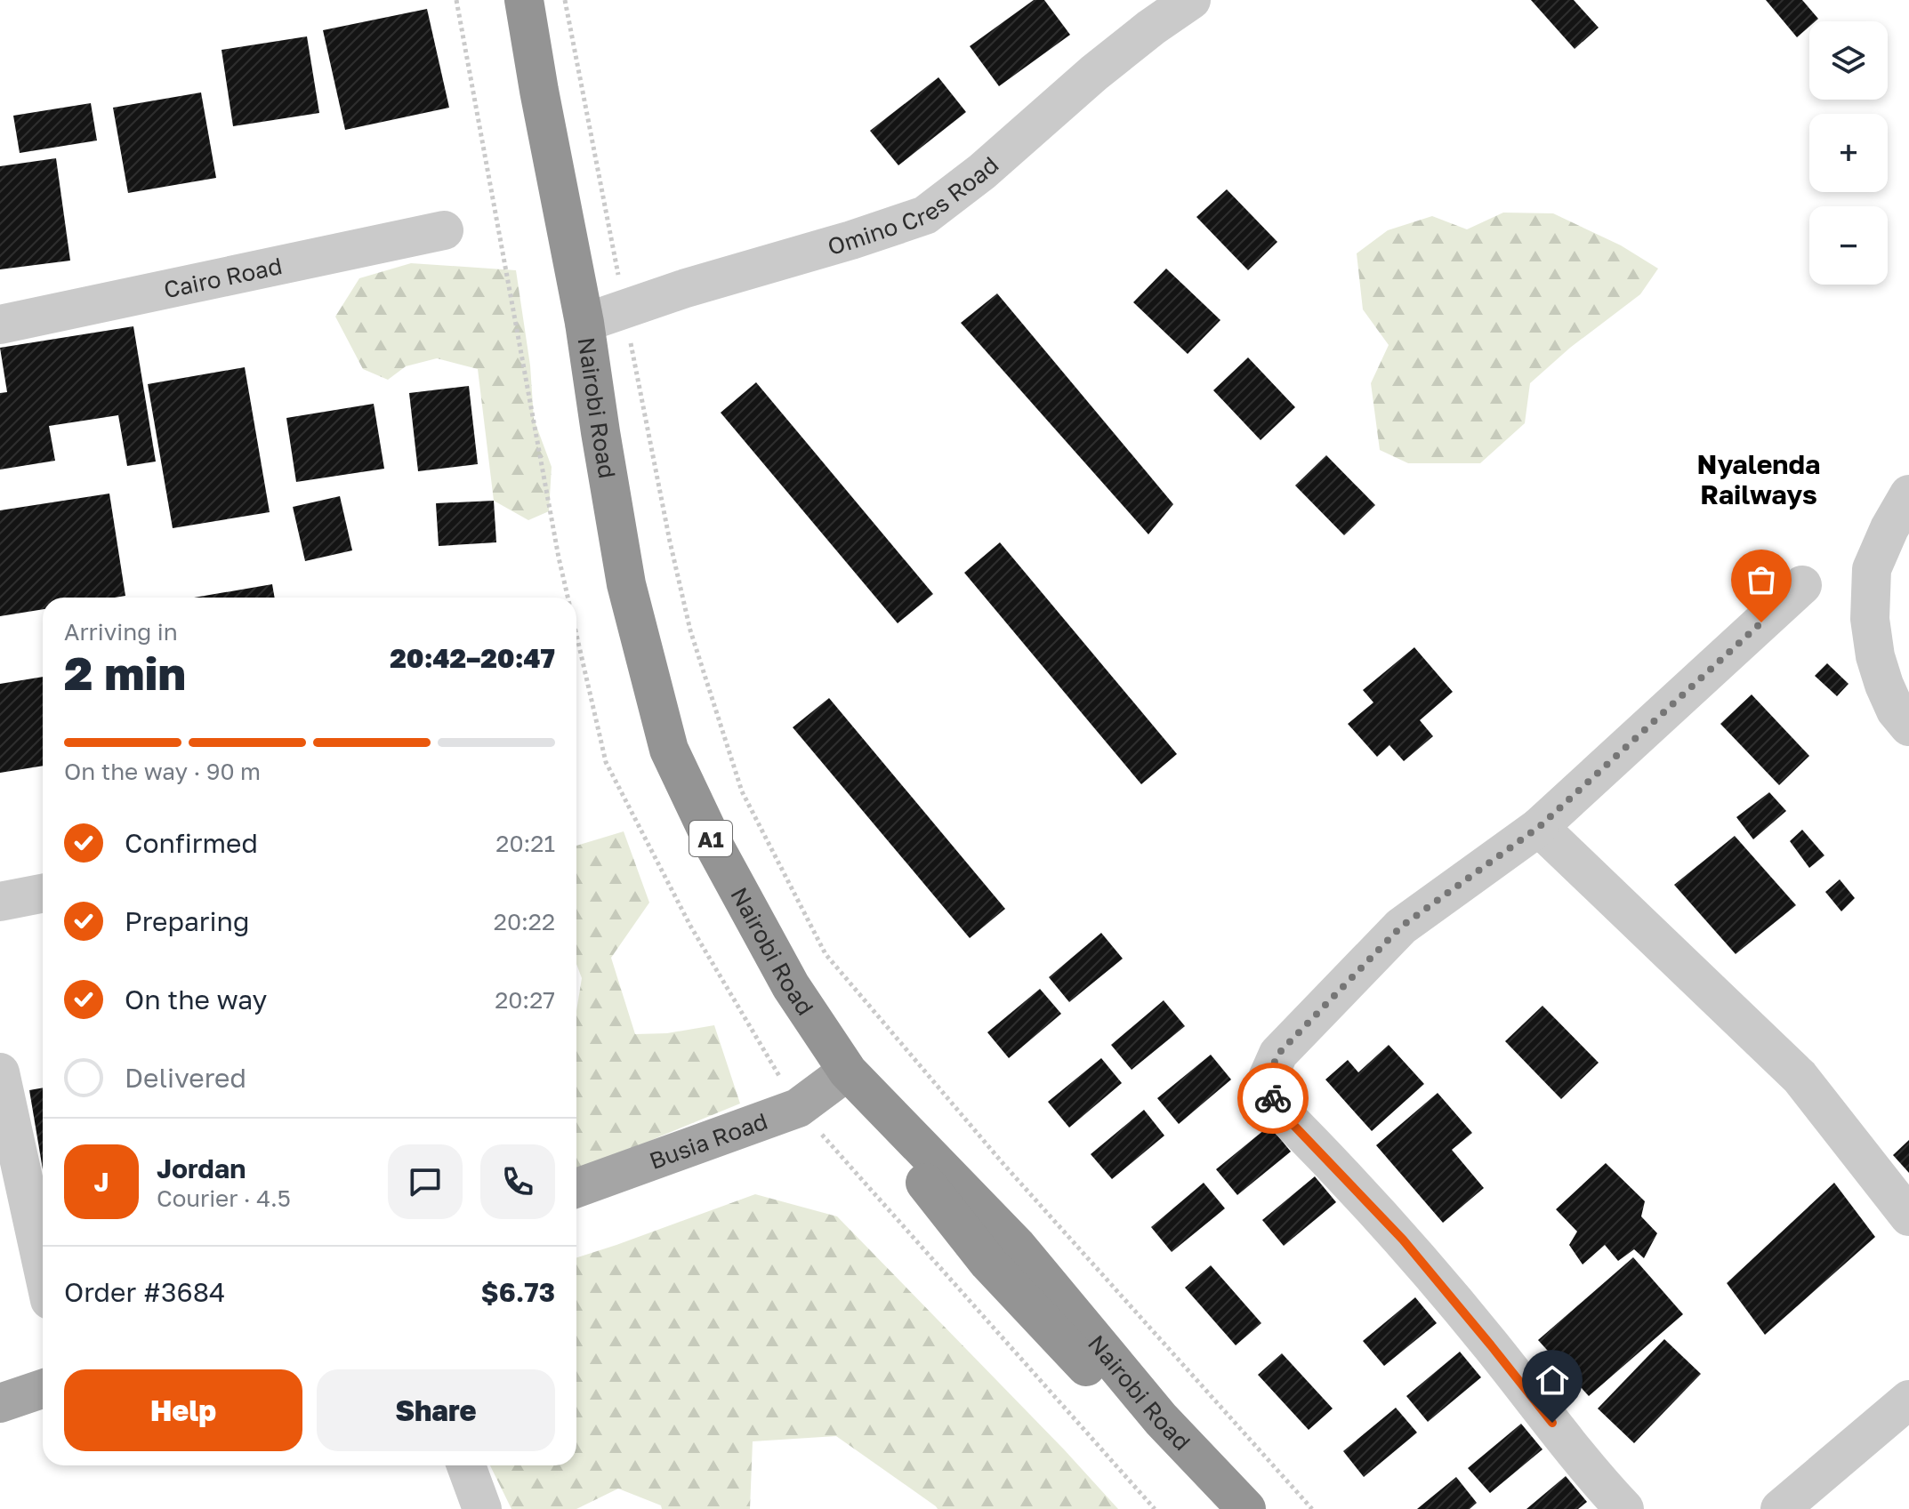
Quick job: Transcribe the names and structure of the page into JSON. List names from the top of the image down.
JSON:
{
  "streets": {
    "highway": ["Nairobi Road", "A1"],
    "main road": ["Busia Road"],
    "street": ["Omino Cres Road", "Cairo Road"]
  },
  "crossings": [
    ["Omino Cres Road", "Nairobi Road"],
    ["Nairobi Road", "Busia Road"]
  ],
  "districts": ["Nyalenda Railways"],
  "page": {
    "map_buttons": ["+", "−"],
    "heading": ["2 min", "Arriving in", "20:42–20:47"],
    "panel": [
      "Jordan",
      "Courier · 4.5",
      "Order #3684",
      "$6.73"
    ],
    "bar": "On the way · 90 m",
    "list": [
      ["Confirmed", "20:21"],
      ["Preparing", "20:22"],
      ["On the way", "20:27"],
      "Delivered"
    ],
    "round": "J",
    "buttons": ["Help", "Share"]
  }
}
